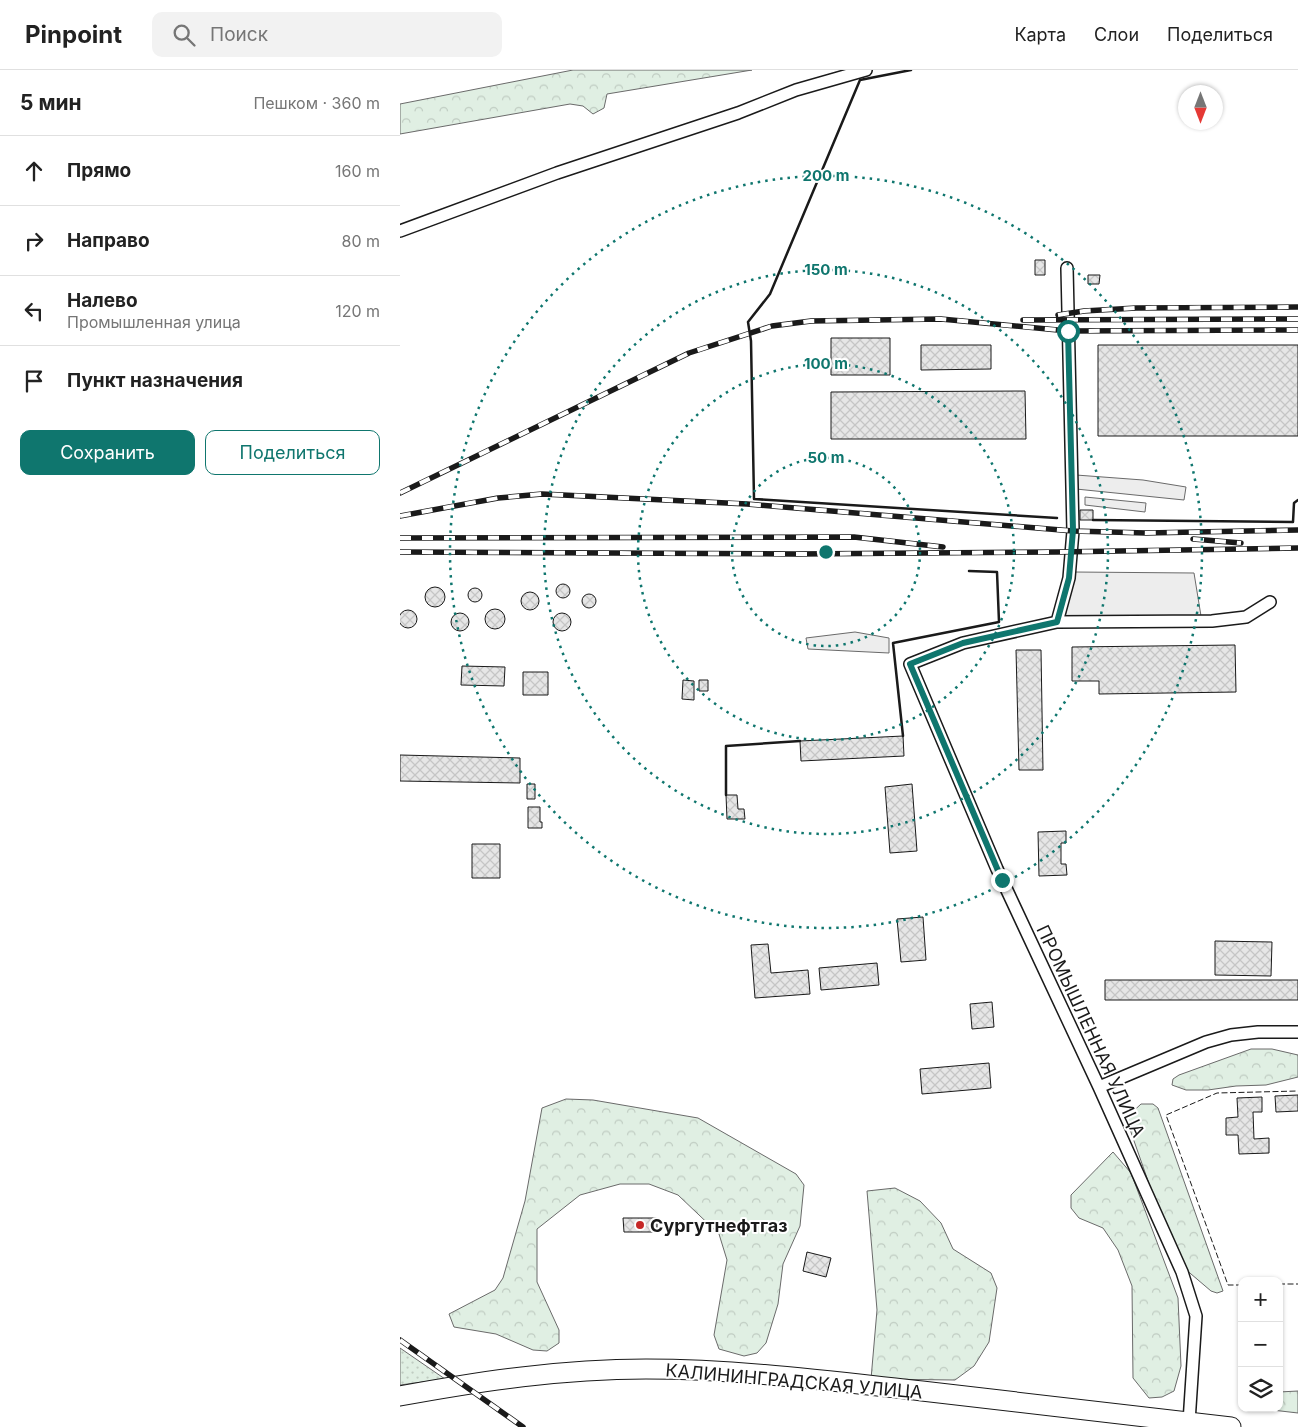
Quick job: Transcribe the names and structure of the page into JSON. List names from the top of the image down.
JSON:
{
  "streets": {
    "highway": ["КАЛИНИНГРАДСКАЯ УЛИЦА"],
    "street": ["ПРОМЫШЛЕННАЯ УЛИЦА"]
  },
  "crossings": [
    ["ПРОМЫШЛЕННАЯ УЛИЦА", "КАЛИНИНГРАДСКАЯ УЛИЦА"]
  ],
  "places": ["Сургутнефтгаз"],
  "north": "bottom",
  "page": {
    "header": "Pinpoint",
    "search": "Поиск",
    "nav": ["Карта", "Слои", "Поделиться"],
    "heading": ["5 мин", "Пешком · 360 m"],
    "list": [
      ["Прямо", "160 m"],
      ["Направо", "80 m"],
      ["Налево", "Промышленная улица", "120 m"],
      "Пункт назначения"
    ],
    "buttons": ["Сохранить", "Поделиться"],
    "map_buttons": ["+", "−"]
  },
  "rings": [
    "200 m",
    "150 m",
    "100 m",
    "50 m"
  ]
}
